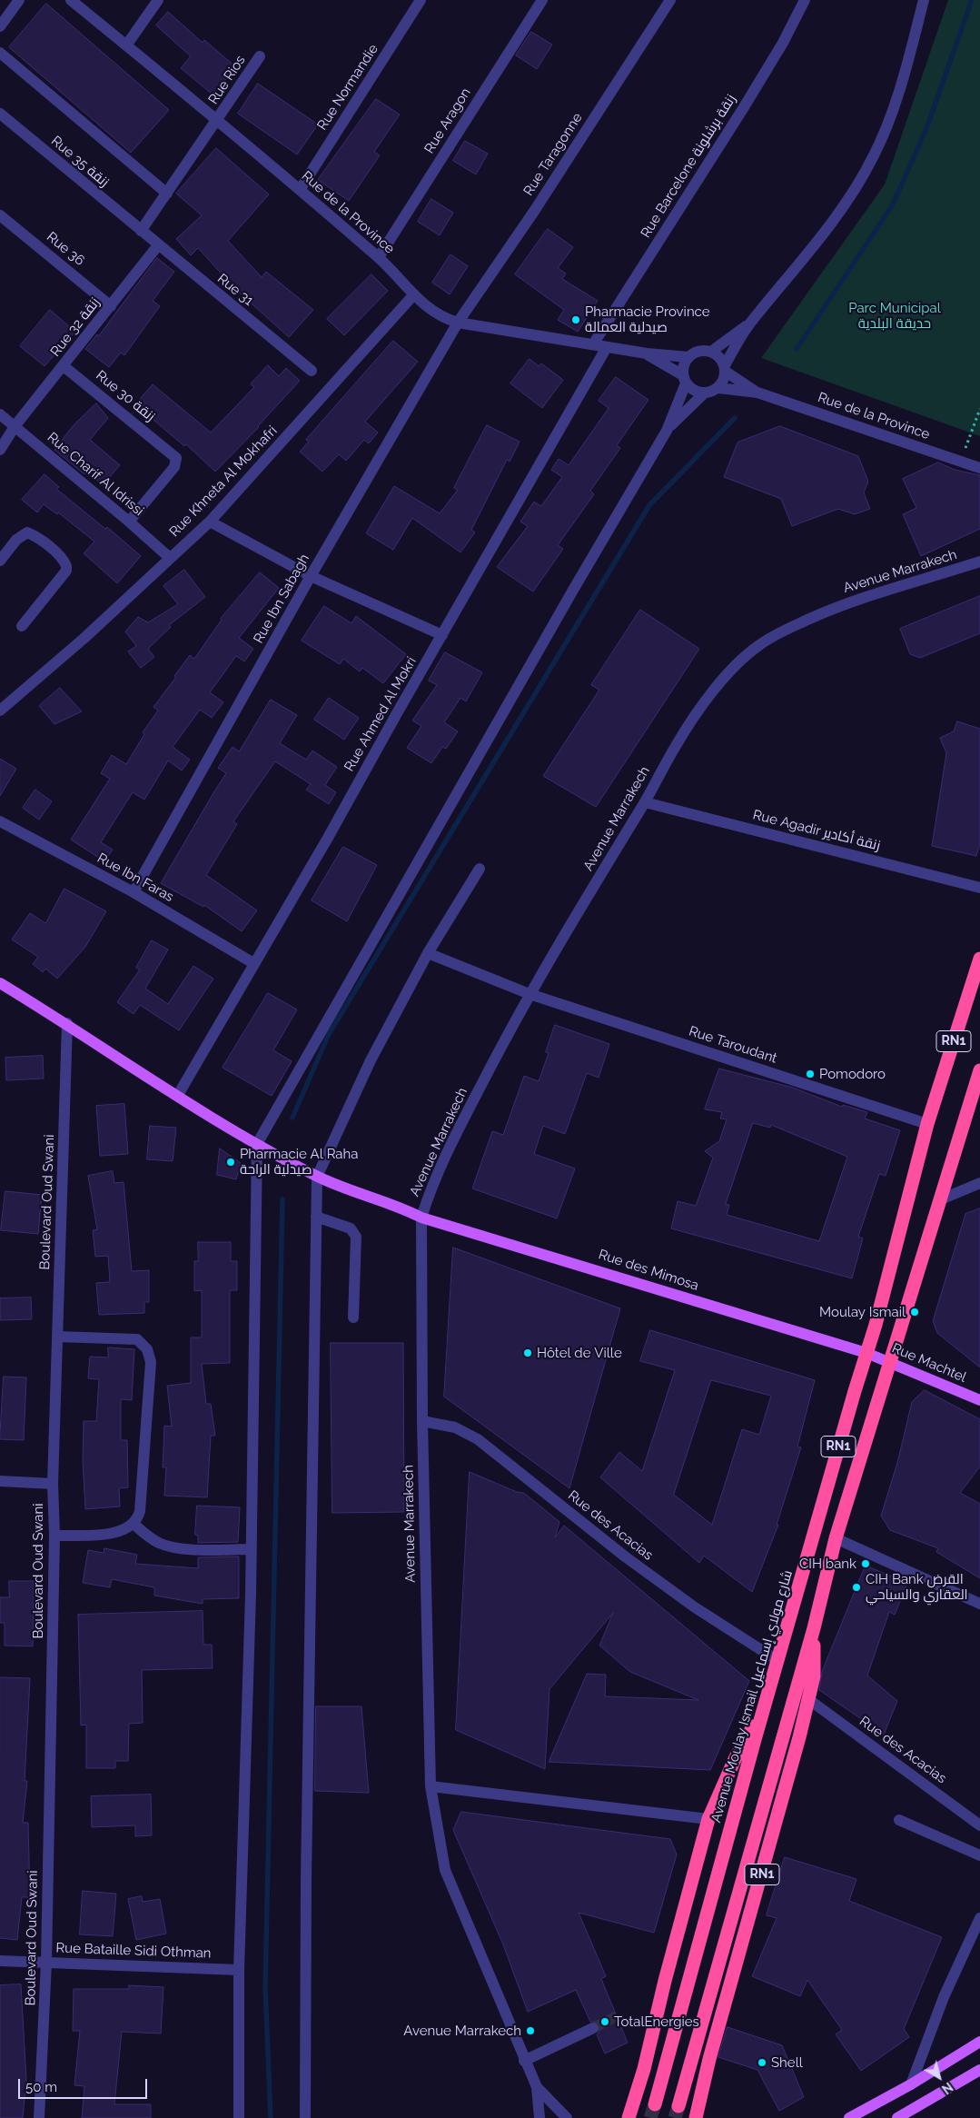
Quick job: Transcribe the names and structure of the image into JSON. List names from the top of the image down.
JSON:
{
  "streets": {
    "highway": ["RN1", "Avenue Moulay Ismail شارع مولاي إسماعيل"],
    "main road": ["Rue des Mimosa", "Rue Machtel"],
    "street": [
      "Rue Rios",
      "Rue Normandie",
      "Rue Aragon",
      "Rue Taragonne",
      "Rue 35 زنقة",
      "Rue Barcelone زنقة برشلونة",
      "Rue de la Province",
      "Rue 36",
      "Rue 31",
      "Rue 32 زنقة",
      "Rue 30 زنقة",
      "Rue Charif Al Idrissi",
      "Rue Khneta Al Mokhafri",
      "Avenue Marrakech",
      "Rue Ibn Sabagh",
      "Rue Ahmed Al Mokri",
      "Rue Agadir زنقة أكادير",
      "Rue Ibn Faras",
      "Rue Taroudant",
      "Boulevard Oud Swani",
      "Rue des Acacias",
      "Rue Bataille Sidi Othman"
    ]
  },
  "crossings": [
    ["Rue Rios", "Rue de la Province"],
    ["Rue Normandie", "Rue de la Province"],
    ["Rue Aragon", "Rue de la Province"],
    ["Rue Taragonne", "Rue de la Province"],
    ["Rue Taragonne", "Rue Ibn Sabagh"],
    ["Rue 35 زنقة", "Rue 31"],
    ["Rue Barcelone زنقة برشلونة", "Rue de la Province"],
    ["Rue de la Province", "Rue Khneta Al Mokhafri"],
    ["Rue de la Province", "Rue Ibn Sabagh"],
    ["Rue de la Province", "Rue Ahmed Al Mokri"],
    ["Rue 36", "Rue 32 زنقة"],
    ["Rue 31", "Rue 32 زنقة"],
    ["Rue 32 زنقة", "Rue 30 زنقة"],
    ["Rue 32 زنقة", "Rue Charif Al Idrissi"],
    ["Rue 30 زنقة", "Rue Charif Al Idrissi"],
    ["Rue Charif Al Idrissi", "Rue Khneta Al Mokhafri"],
    ["Avenue Marrakech", "Rue Agadir زنقة أكادير"],
    ["Avenue Marrakech", "Rue Taroudant"],
    ["Avenue Marrakech", "Rue des Mimosa"],
    ["Avenue Marrakech", "Rue des Acacias"],
    ["Rue Ibn Sabagh", "Rue Ibn Faras"],
    ["Rue Ahmed Al Mokri", "Rue Ibn Faras"],
    ["Rue Ahmed Al Mokri", "Rue des Mimosa"],
    ["RN1", "Rue Machtel"],
    ["RN1", "Rue des Acacias"],
    ["RN1", "Avenue Moulay Ismail شارع مولاي إسماعيل"],
    ["Rue Taroudant", "Avenue Moulay Ismail شارع مولاي إسماعيل"],
    ["Boulevard Oud Swani", "Rue des Mimosa"],
    ["Boulevard Oud Swani", "Rue Bataille Sidi Othman"],
    ["Rue des Mimosa", "Rue Machtel"],
    ["Rue des Mimosa", "Avenue Moulay Ismail شارع مولاي إسماعيل"],
    ["Rue Machtel", "Avenue Moulay Ismail شارع مولاي إسماعيل"],
    ["Rue des Acacias", "Avenue Moulay Ismail شارع مولاي إسماعيل"]
  ],
  "parks": ["Parc Municipal حديقة البلدية"],
  "places": [
    "Pharmacie Province صيدلية العمالة",
    "Pomodoro",
    "Pharmacie Al Raha صيدلية الراحة",
    "Moulay Ismail",
    "Hôtel de Ville",
    "CIH bank",
    "CIH Bank القرض العقاري والسياحي",
    "TotalEnergies",
    "Avenue Marrakech",
    "Shell"
  ],
  "scale_bar": "50 m",
  "north": "bottom right"
}
